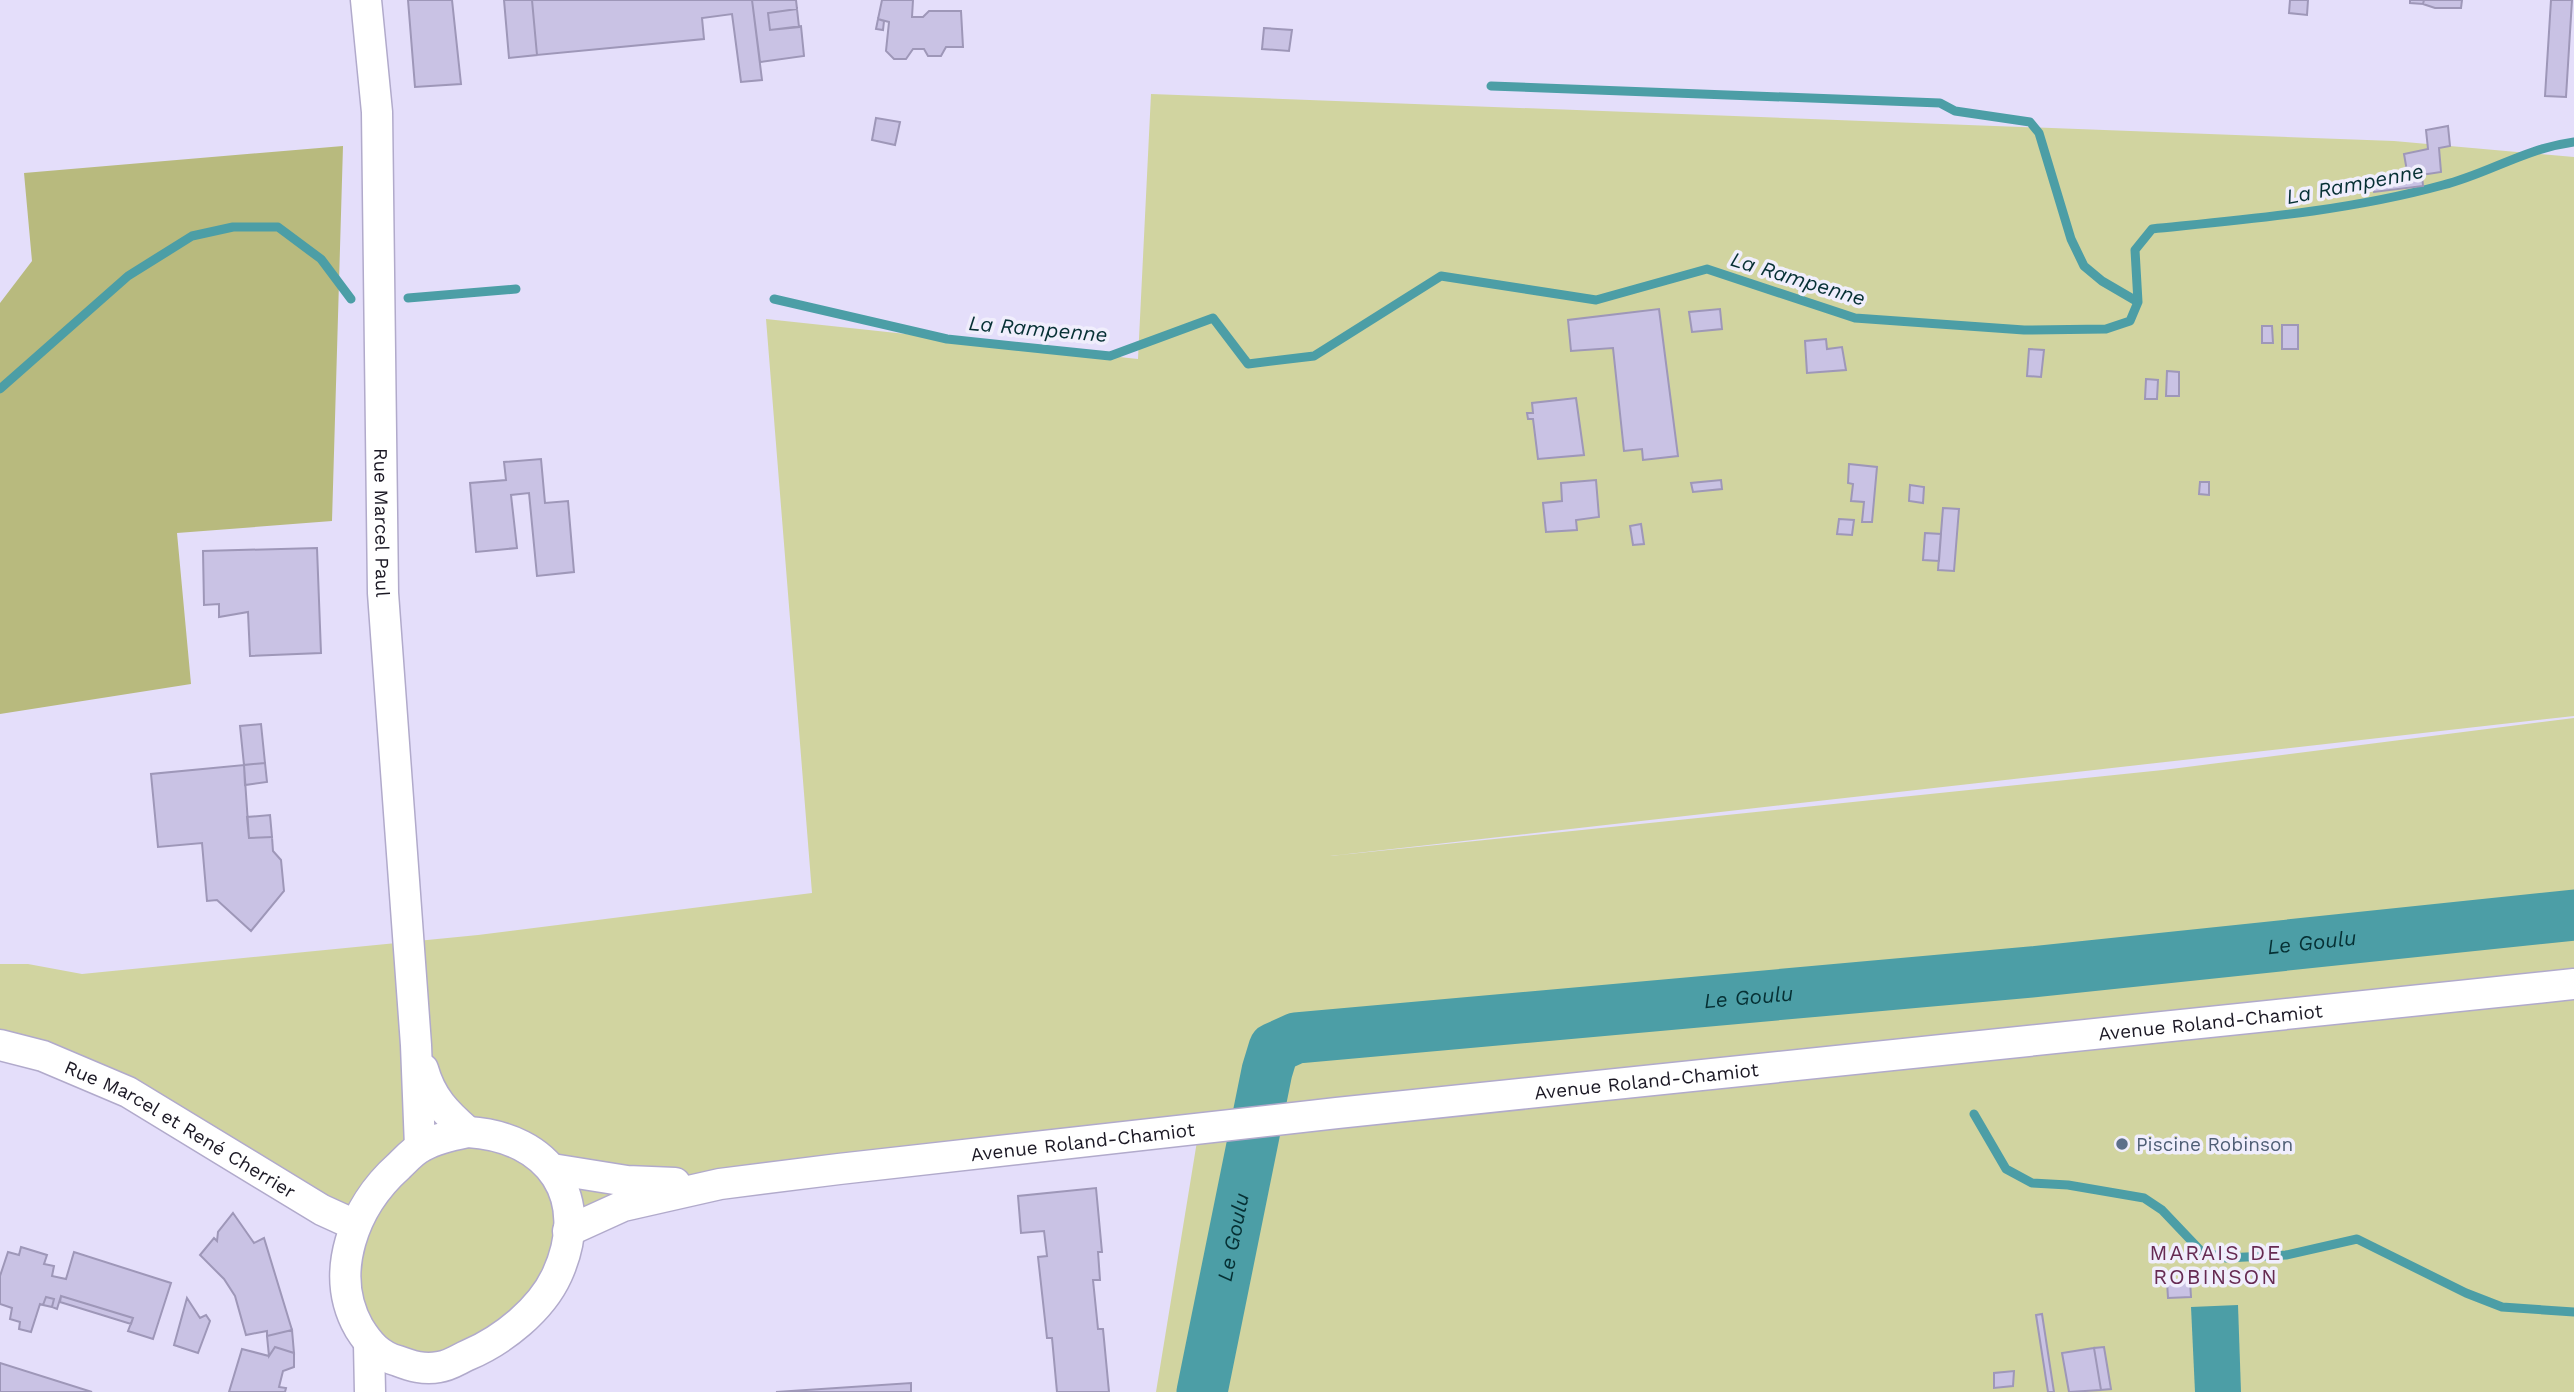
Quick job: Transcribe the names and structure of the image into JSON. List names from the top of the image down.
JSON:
{
  "streets": {
    "street": ["Rue Marcel Paul", "Avenue Roland-Chamiot", "Rue Marcel et René Cherrier"]
  },
  "crossings": [
    ["Rue Marcel Paul", "Avenue Roland-Chamiot"],
    ["Rue Marcel Paul", "Rue Marcel et René Cherrier"],
    ["Avenue Roland-Chamiot", "Rue Marcel et René Cherrier"]
  ],
  "districts": ["MARAIS DE ROBINSON"],
  "water": ["La Rampenne", "Le Goulu"],
  "places": ["Piscine Robinson"]
}
